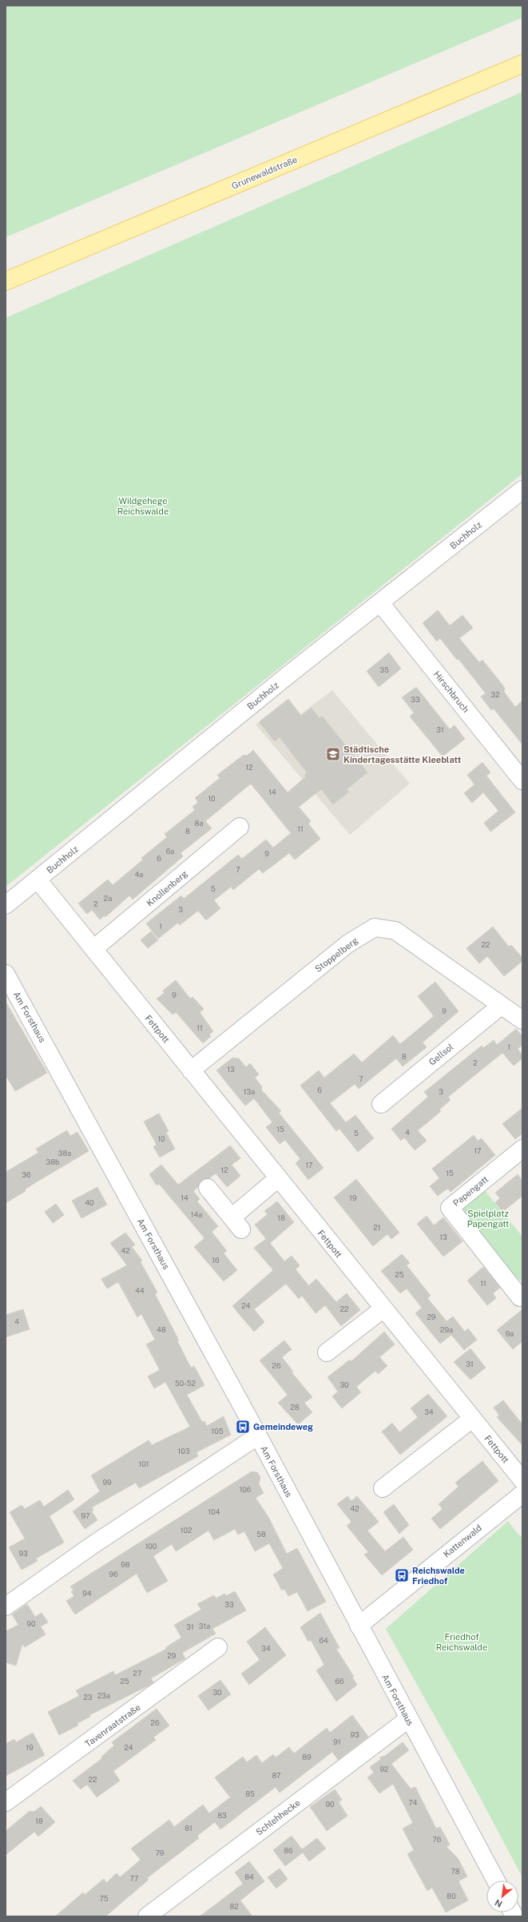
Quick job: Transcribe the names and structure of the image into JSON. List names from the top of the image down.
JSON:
{
  "streets": {
    "main road": ["Grunewaldstraße"],
    "street": [
      "Buchholz",
      "Hirschbruch",
      "Knollenberg",
      "Stoppelberg",
      "Am Forsthaus",
      "Fettpott",
      "Gellsol",
      "Papengatt",
      "Kattenwald",
      "Tavenraatstraße",
      "Schlehhecke"
    ]
  },
  "crossings": [
    ["Buchholz", "Hirschbruch"],
    ["Buchholz", "Fettpott"],
    ["Knollenberg", "Fettpott"],
    ["Stoppelberg", "Fettpott"],
    ["Stoppelberg", "Gellsol"],
    ["Am Forsthaus", "Kattenwald"],
    ["Am Forsthaus", "Schlehhecke"]
  ],
  "parks": ["Wildgehege Reichswalde", "Spielplatz Papengatt", "Friedhof Reichswalde"],
  "places": {
    "school or university": ["Städtische Kindertagesstätte Kleeblatt"],
    "bus stop": ["Gemeindeweg", "Reichswalde Friedhof"]
  },
  "house_numbers": [
    "35",
    "32",
    "33",
    "31",
    "12",
    "14",
    "10",
    "8a",
    "11",
    "8",
    "6a",
    "9",
    "6",
    "7",
    "4a",
    "5",
    "2a",
    "2",
    "3",
    "1",
    "22",
    "9",
    "9",
    "11",
    "1",
    "8",
    "2",
    "13",
    "7",
    "6",
    "13a",
    "3",
    "15",
    "4",
    "5",
    "10",
    "17",
    "38a",
    "38b",
    "17",
    "12",
    "15",
    "36",
    "14",
    "19",
    "40",
    "14a",
    "18",
    "21",
    "13",
    "42",
    "16",
    "25",
    "11",
    "44",
    "24",
    "22",
    "29",
    "4",
    "48",
    "29a",
    "9a",
    "31",
    "26",
    "50-52",
    "30",
    "28",
    "34",
    "105",
    "103",
    "101",
    "99",
    "106",
    "42",
    "104",
    "97",
    "102",
    "58",
    "100",
    "93",
    "98",
    "96",
    "94",
    "33",
    "90",
    "31a",
    "31",
    "64",
    "34",
    "29",
    "27",
    "25",
    "66",
    "30",
    "23a",
    "23",
    "26",
    "93",
    "91",
    "19",
    "24",
    "89",
    "92",
    "87",
    "22",
    "85",
    "74",
    "90",
    "83",
    "18",
    "81",
    "76",
    "86",
    "79",
    "78",
    "84",
    "77",
    "80",
    "75",
    "82"
  ],
  "north": "bottom left"
}
